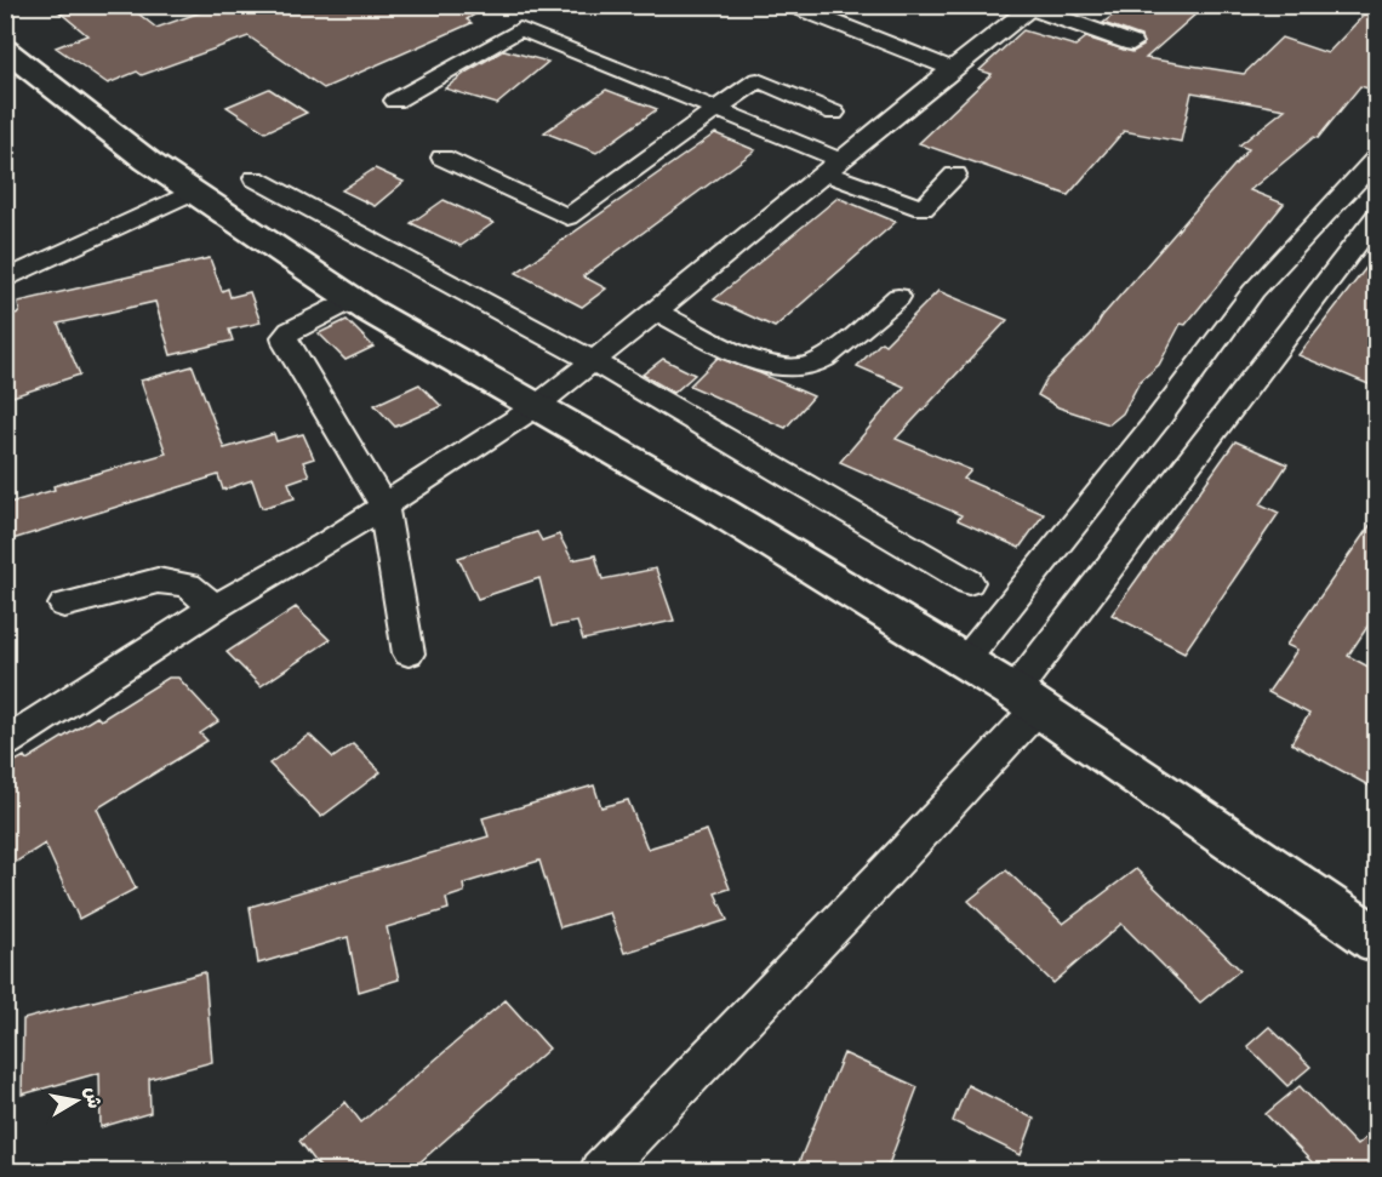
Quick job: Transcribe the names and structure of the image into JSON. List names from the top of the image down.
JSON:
{
  "north": "right"
}
